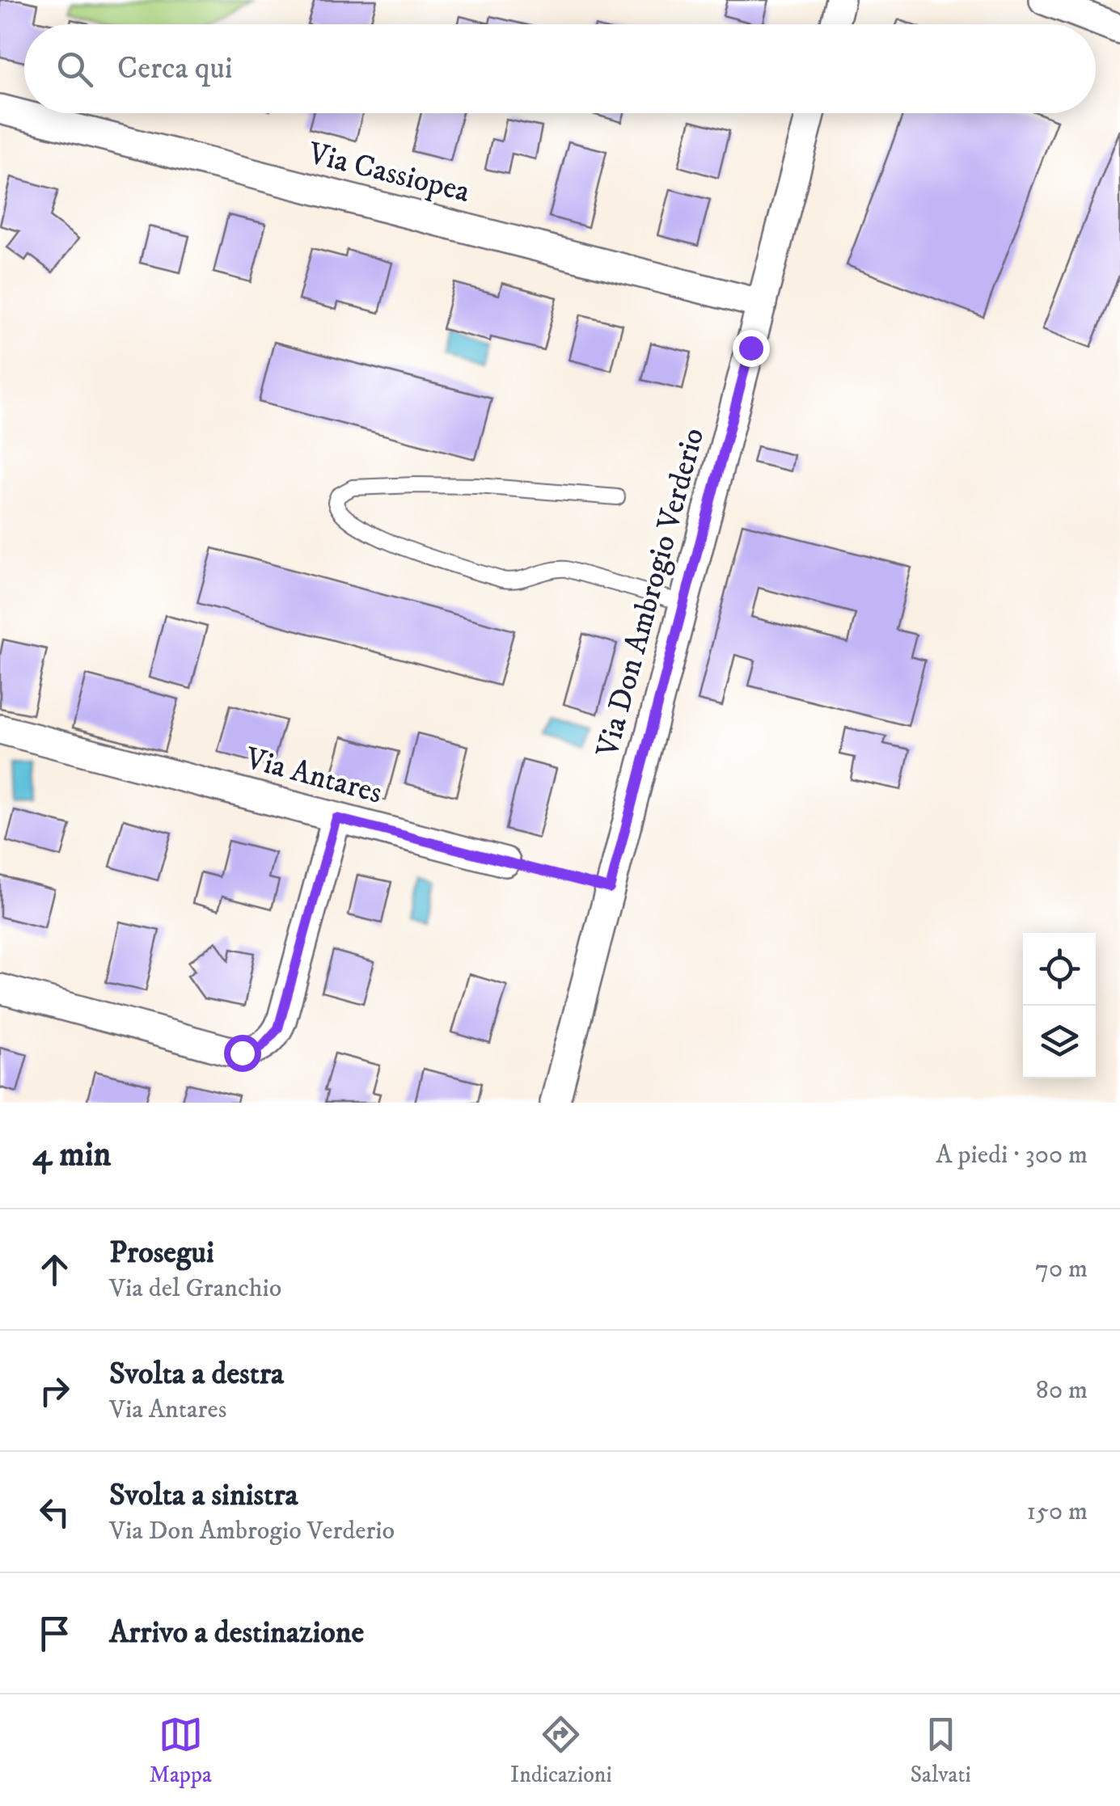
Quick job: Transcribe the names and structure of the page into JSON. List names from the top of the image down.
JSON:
{
  "streets": {
    "street": ["Via Cassiopea", "Via Don Ambrogio Verderio", "Via Antares"]
  },
  "crossings": [
    ["Via Cassiopea", "Via Don Ambrogio Verderio"]
  ],
  "page": {
    "search": "Cerca qui",
    "heading": ["4 min", "A piedi · 300 m"],
    "list": [
      ["Prosegui", "Via del Granchio", "70 m"],
      ["Svolta a destra", "Via Antares", "80 m"],
      ["Svolta a sinistra", "Via Don Ambrogio Verderio", "150 m"],
      "Arrivo a destinazione"
    ],
    "nav": ["Mappa", "Indicazioni", "Salvati"]
  }
}
